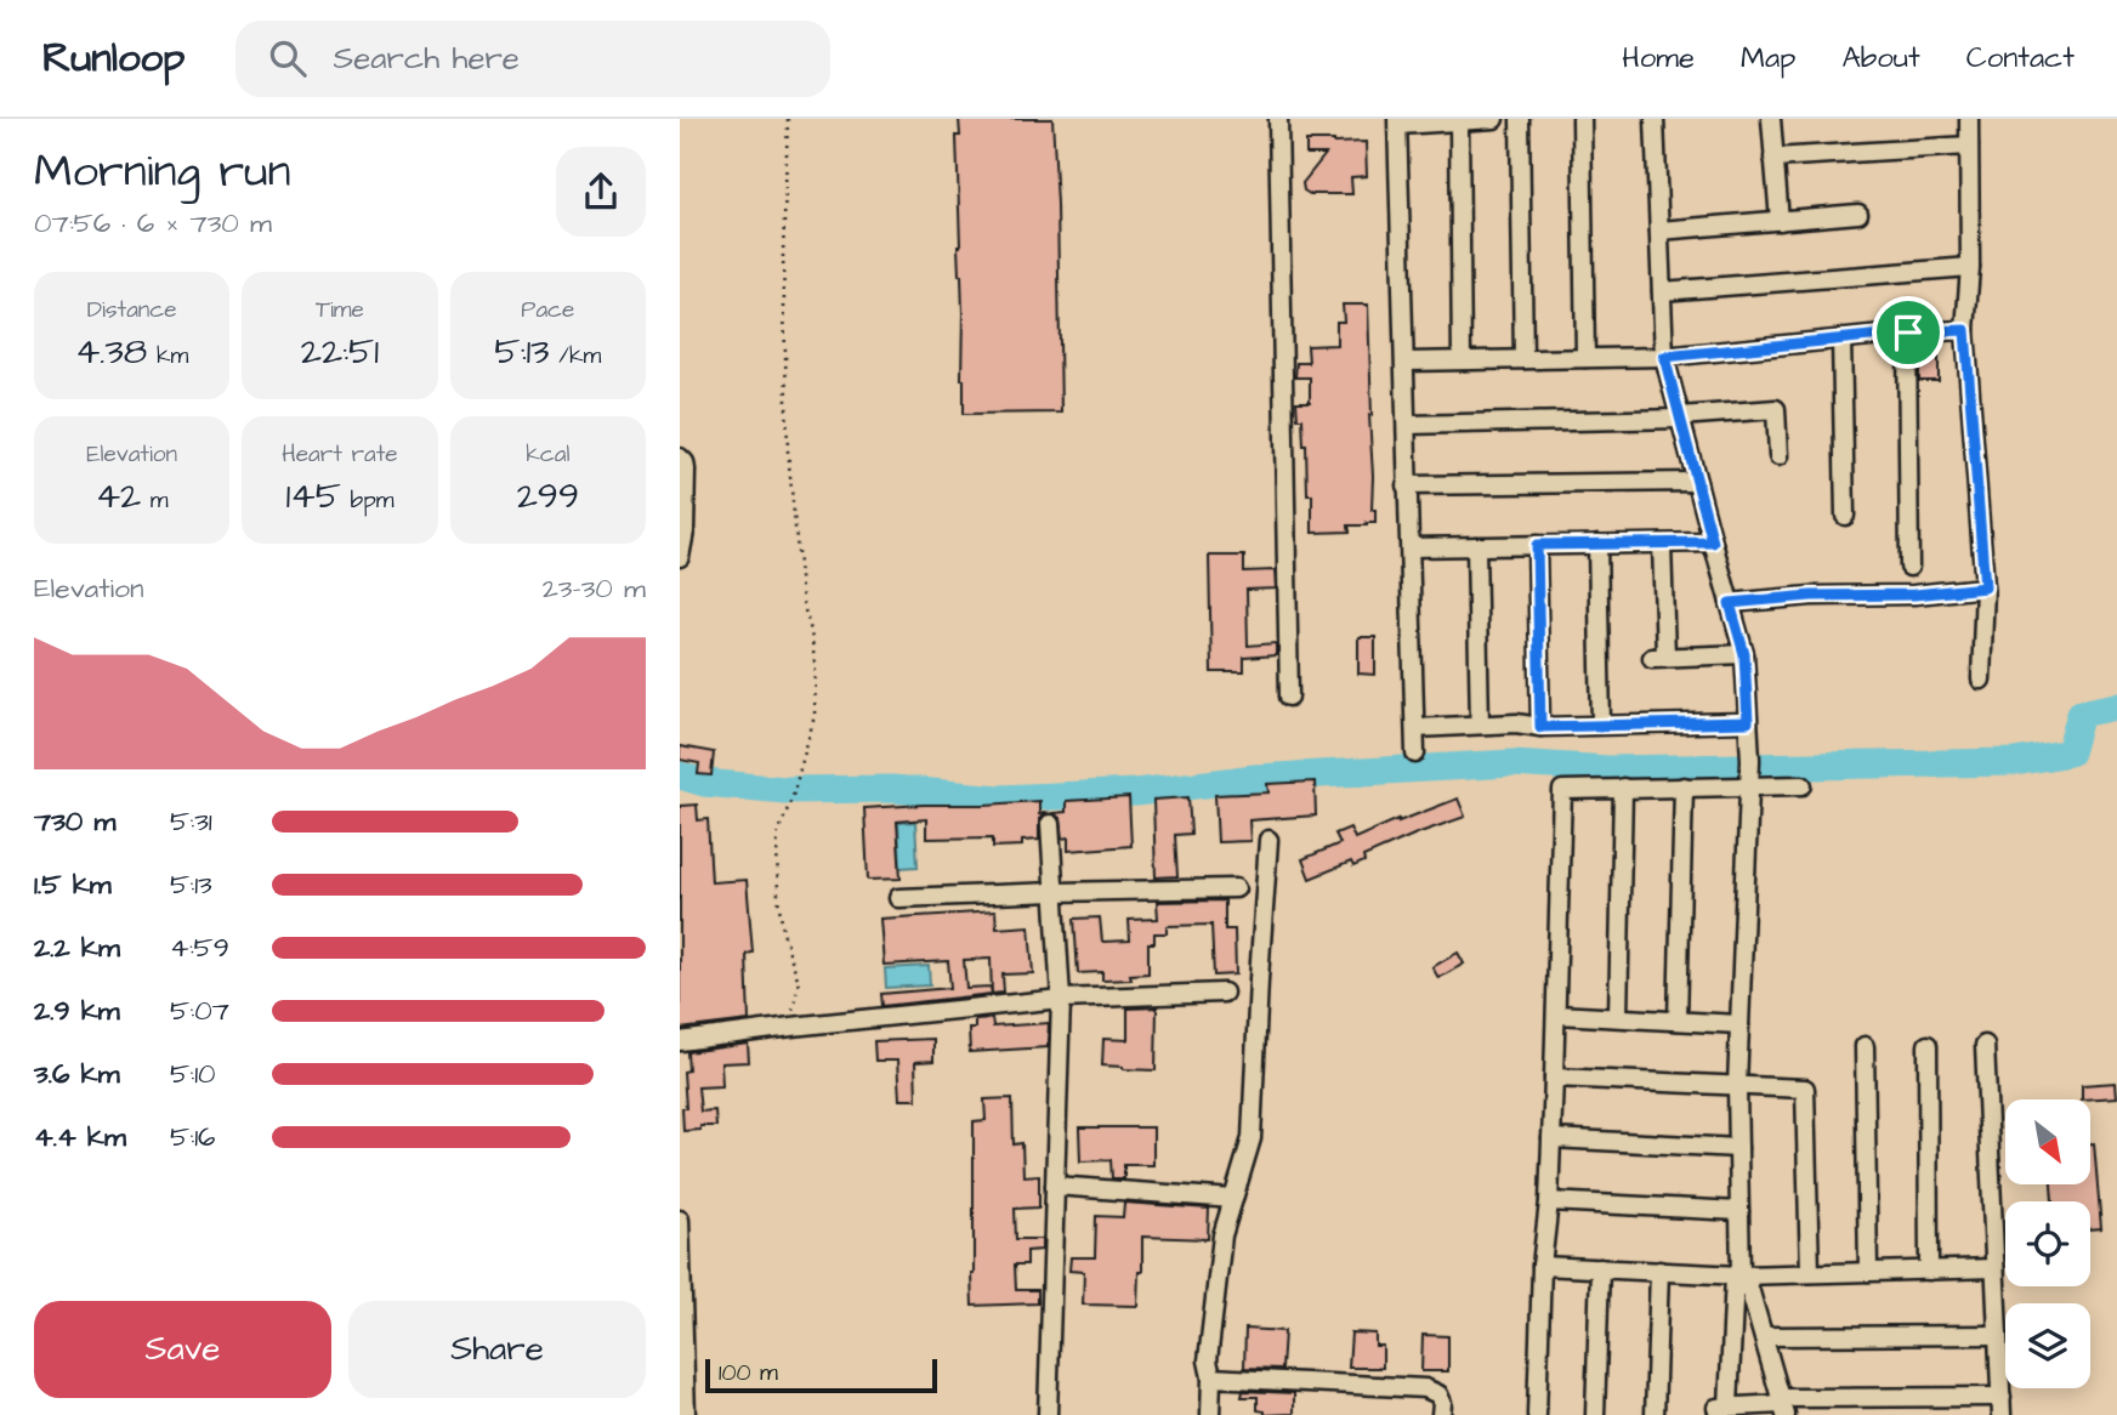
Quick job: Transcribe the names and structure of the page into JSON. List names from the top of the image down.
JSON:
{
  "scale_bar": "100 m",
  "north": "bottom right",
  "page": {
    "header": "Runloop",
    "search": "Search here",
    "nav": [
      "Home",
      "Map",
      "About",
      "Contact"
    ],
    "heading": ["Morning run", "07:56 · 6 × 730 m"],
    "stats": [
      ["Distance", "4.38 km"],
      ["Time", "22:51"],
      ["Pace", "5:13 /km"],
      ["Elevation", "42 m"],
      ["Heart rate", "145 bpm"],
      ["kcal", "299"]
    ],
    "chart": ["Elevation", "23–30 m"],
    "list": [
      {
        "name": "730 m",
        "note": "5:31"
      },
      {
        "name": "1.5 km",
        "note": "5:13"
      },
      {
        "name": "2.2 km",
        "note": "4:59"
      },
      {
        "name": "2.9 km",
        "note": "5:07"
      },
      {
        "name": "3.6 km",
        "note": "5:10"
      },
      {
        "name": "4.4 km",
        "note": "5:16"
      }
    ],
    "buttons": ["Save", "Share"],
    "scale": "100 m"
  }
}
